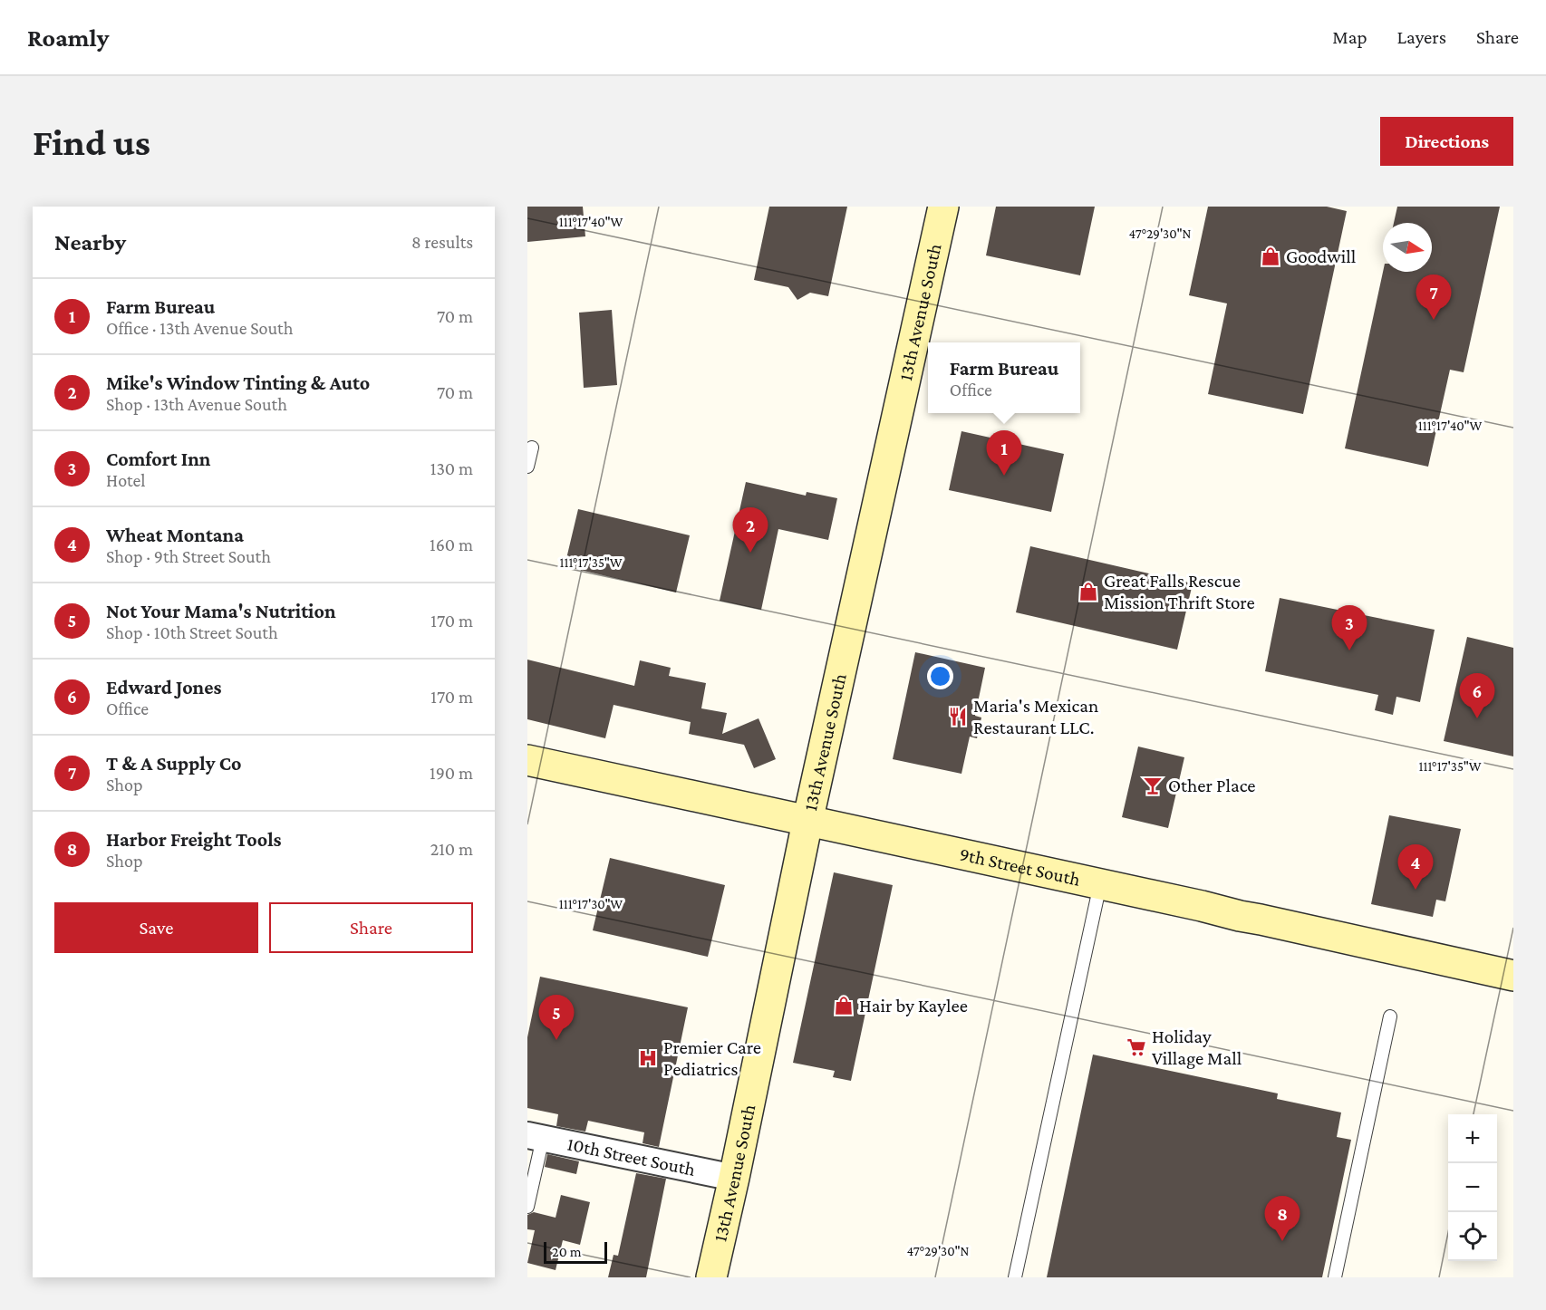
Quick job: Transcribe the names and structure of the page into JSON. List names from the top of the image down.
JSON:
{
  "streets": {
    "street": ["13th Avenue South", "9th Street South", "10th Street South"]
  },
  "crossings": [
    ["13th Avenue South", "9th Street South"],
    ["13th Avenue South", "10th Street South"]
  ],
  "places": {
    "shop": ["Goodwill", "Great Falls Rescue Mission Thrift Store", "Hair by Kaylee"],
    "restaurant": ["Maria's Mexican Restaurant LLC."],
    "bar": ["Other Place"],
    "supermarket": ["Holiday Village Mall"],
    "hospital": ["Premier Care Pediatrics"]
  },
  "scale_bar": "20 m",
  "north": "right",
  "page": {
    "header": "Roamly",
    "nav": ["Map", "Layers", "Share"],
    "buttons": [
      "Directions",
      ["Save", "Share"]
    ],
    "title": "Find us",
    "heading": ["Nearby", "8 results"],
    "pins": [
      "7",
      "1",
      "2",
      "3",
      "6",
      "4",
      "5",
      "8"
    ],
    "list": [
      {
        "mark": "1",
        "name": "Farm Bureau",
        "note": "Office · 13th Avenue South",
        "value": "70 m"
      },
      {
        "mark": "2",
        "name": "Mike's Window Tinting & Auto",
        "note": "Shop · 13th Avenue South",
        "value": "70 m"
      },
      {
        "mark": "3",
        "name": "Comfort Inn",
        "note": "Hotel",
        "value": "130 m"
      },
      {
        "mark": "4",
        "name": "Wheat Montana",
        "note": "Shop · 9th Street South",
        "value": "160 m"
      },
      {
        "mark": "5",
        "name": "Not Your Mama's Nutrition",
        "note": "Shop · 10th Street South",
        "value": "170 m"
      },
      {
        "mark": "6",
        "name": "Edward Jones",
        "note": "Office",
        "value": "170 m"
      },
      {
        "mark": "7",
        "name": "T & A Supply Co",
        "note": "Shop",
        "value": "190 m"
      },
      {
        "mark": "8",
        "name": "Harbor Freight Tools",
        "note": "Shop",
        "value": "210 m"
      }
    ],
    "popup": ["Farm Bureau", "Office"],
    "map_buttons": ["+", "−"],
    "scale": "20 m"
  },
  "coordinates": [
    "111°17'40\"W",
    "47°29'30\"N",
    "111°17'35\"W",
    "111°17'30\"W"
  ]
}
